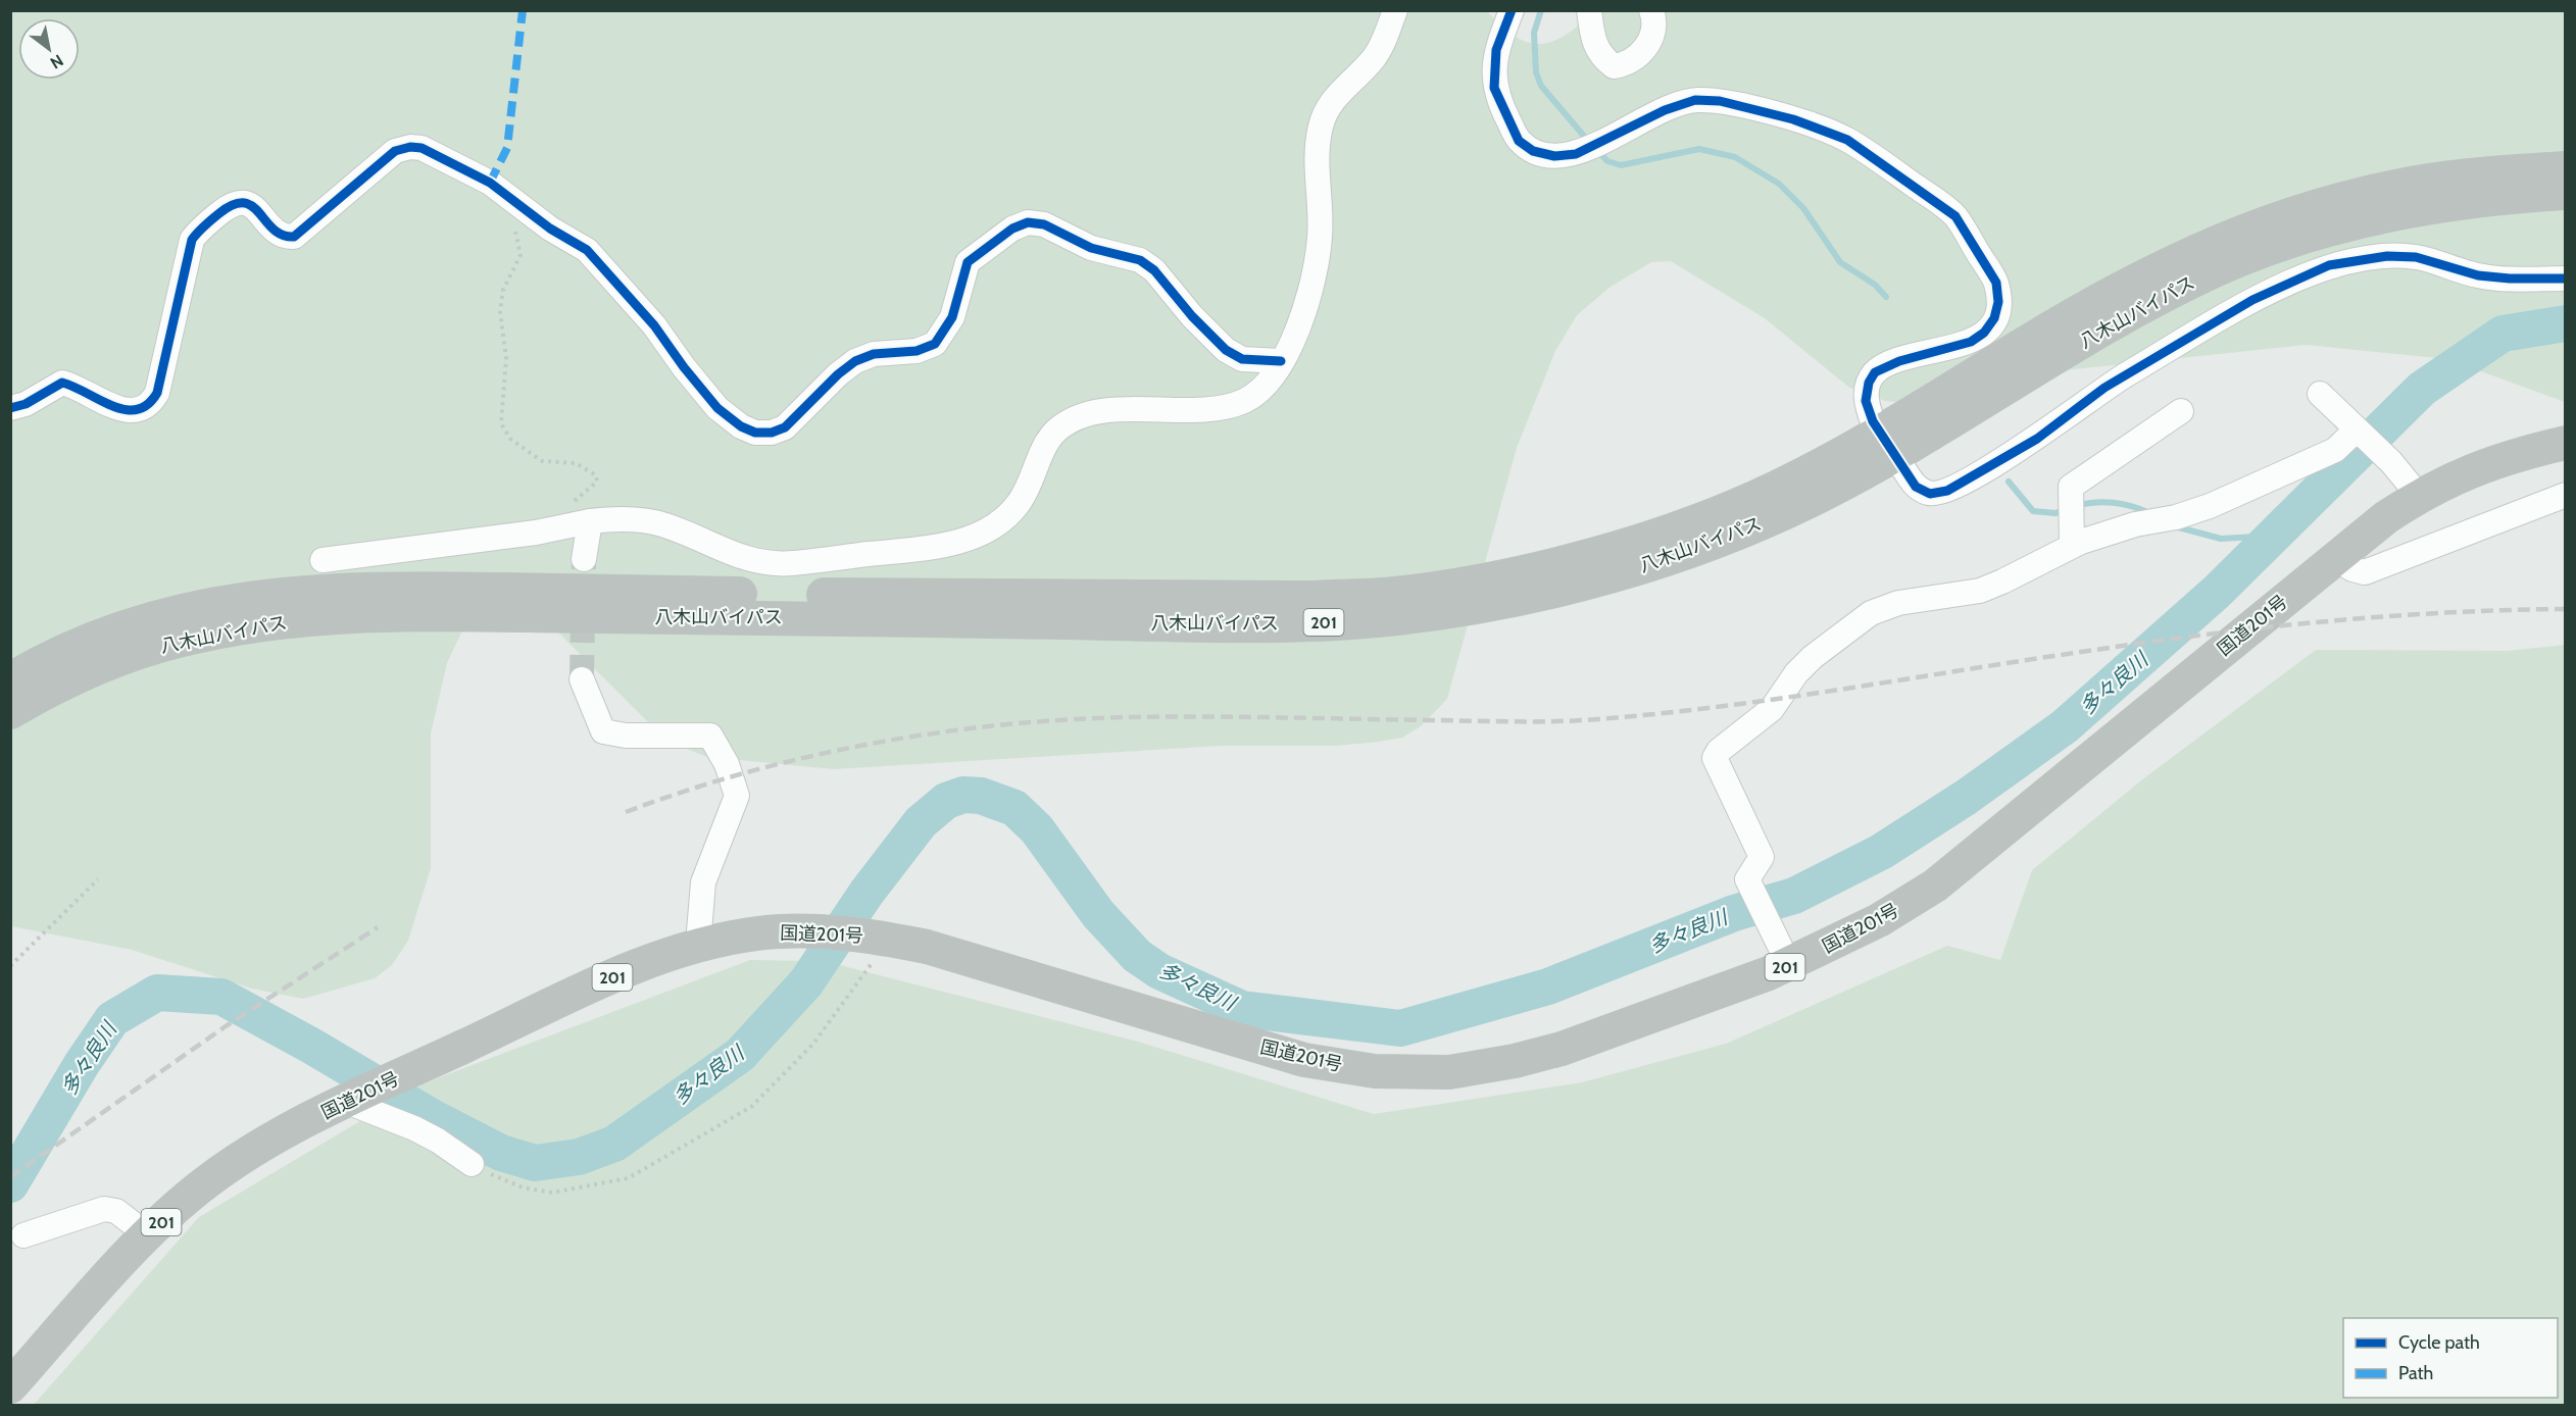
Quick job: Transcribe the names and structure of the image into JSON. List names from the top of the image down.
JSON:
{
  "streets": {
    "highway": ["八木山バイパス", "201", "国道201号"]
  },
  "water": ["多々良川"],
  "legend": ["Cycle path", "Path"],
  "north": "bottom right"
}
